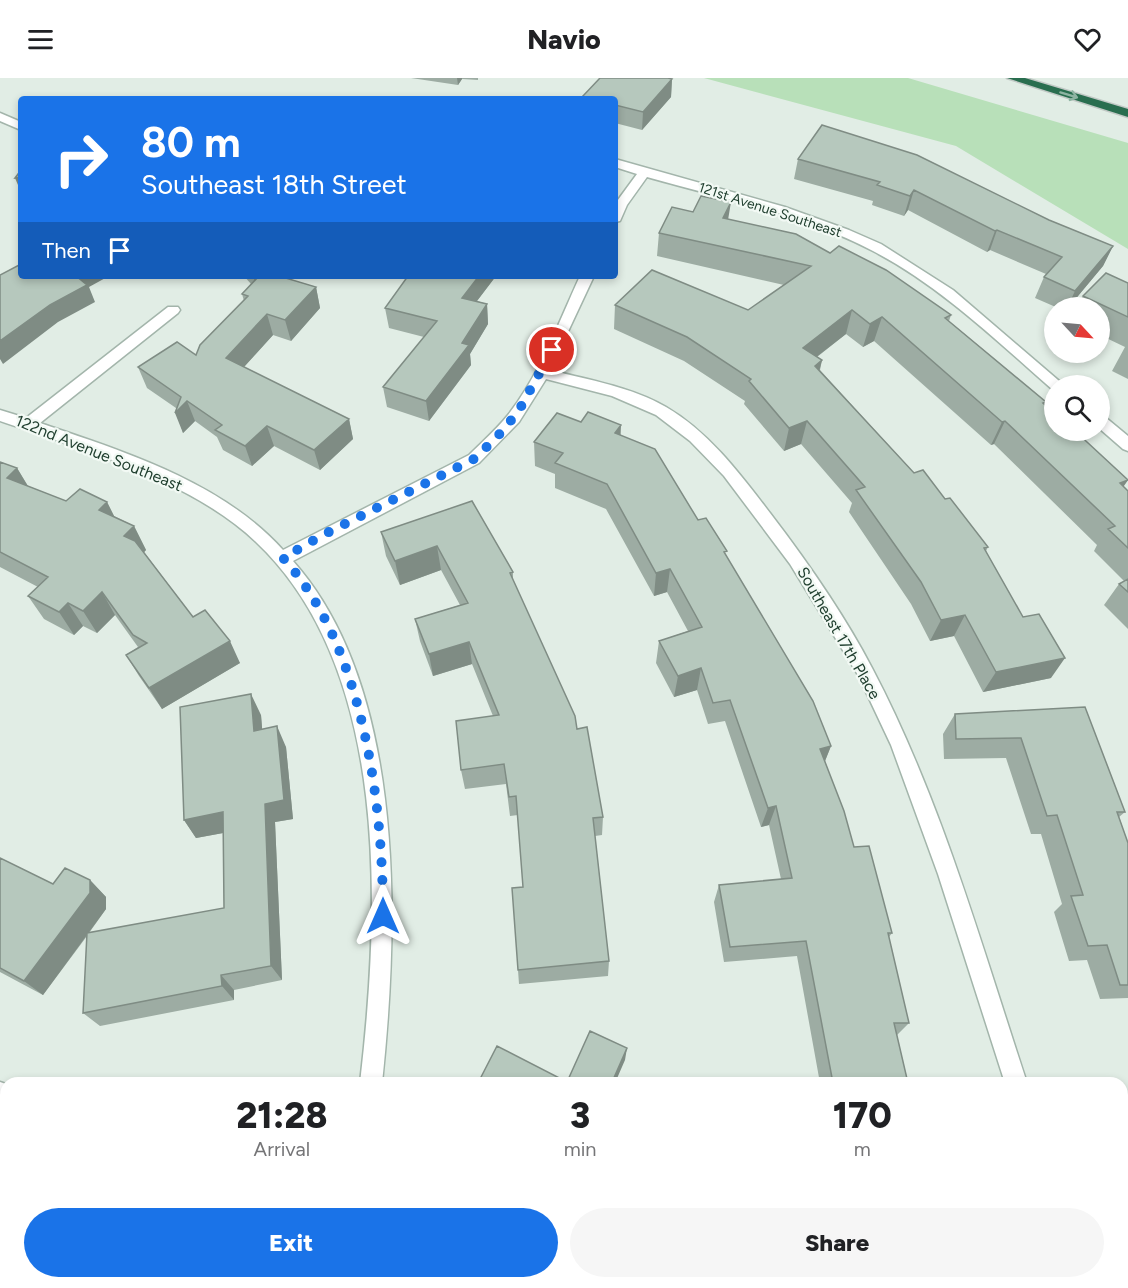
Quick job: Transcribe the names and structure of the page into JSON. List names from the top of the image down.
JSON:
{
  "streets": {
    "street": ["121st Avenue Southeast", "122nd Avenue Southeast", "Southeast 17th Place"]
  },
  "north": "bottom right",
  "page": {
    "header": "Navio",
    "turn": ["80 m", "Southeast 18th Street"],
    "then": "Then",
    "eta": [
      "21:28",
      "Arrival",
      "3",
      "min",
      "170",
      "m"
    ],
    "buttons": ["Exit", "Share"]
  }
}
